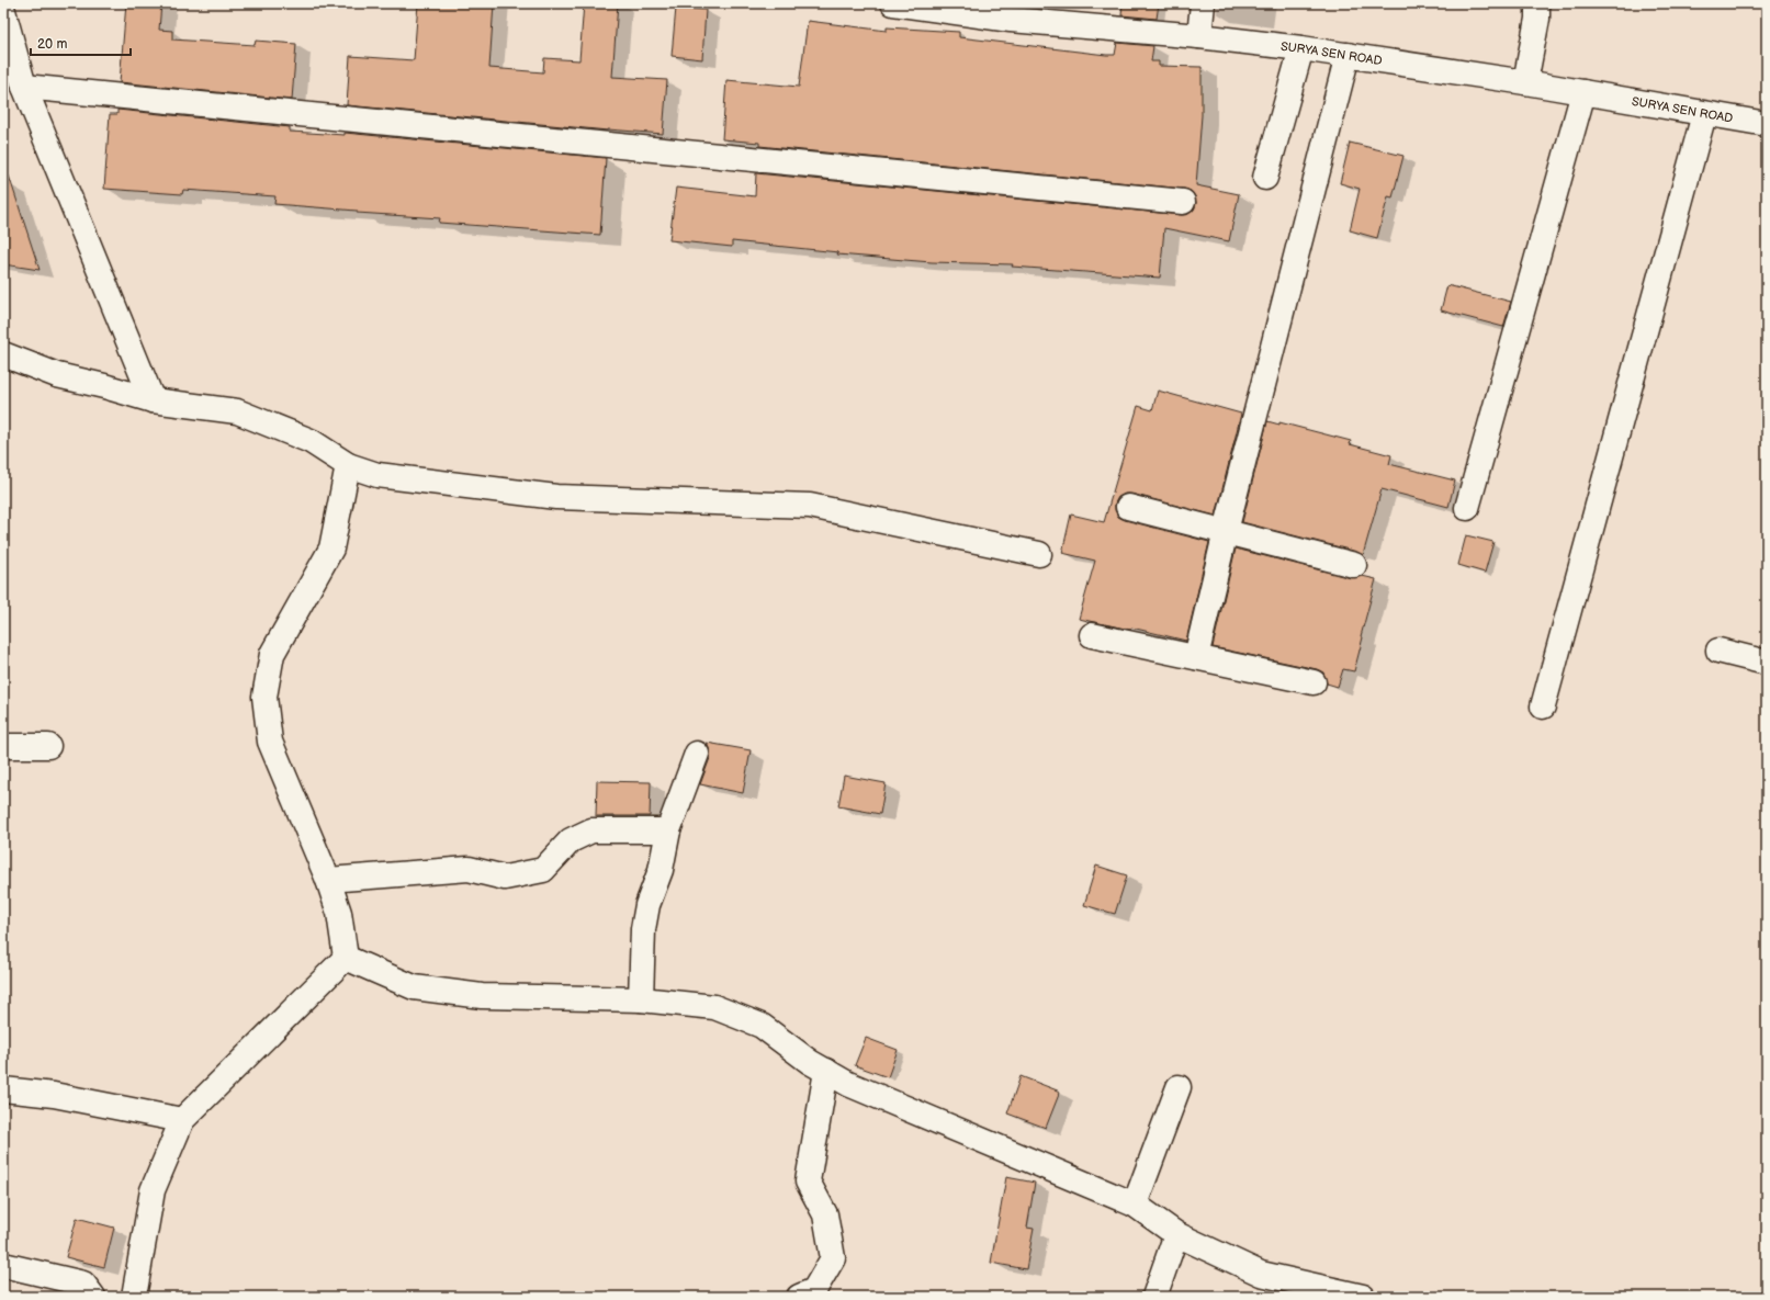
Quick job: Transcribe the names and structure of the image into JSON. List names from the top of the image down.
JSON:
{
  "streets": {
    "street": ["SURYA SEN ROAD"]
  },
  "scale_bar": "20 m"
}
